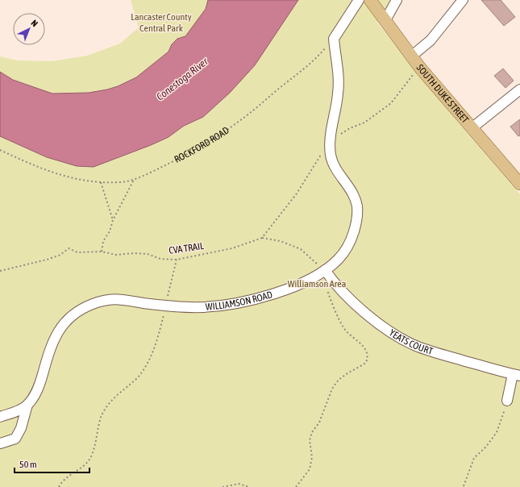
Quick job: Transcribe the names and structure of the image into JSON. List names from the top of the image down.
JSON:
{
  "streets": {
    "main road": ["SOUTH DUKE STREET"],
    "street": ["WILLIAMSON ROAD", "YEATS COURT"],
    "path": ["ROCKFORD ROAD", "CVA TRAIL"]
  },
  "crossings": [
    ["ROCKFORD ROAD", "WILLIAMSON ROAD"],
    ["WILLIAMSON ROAD", "YEATS COURT"]
  ],
  "water": ["Conestoga River"],
  "parks": ["Lancaster County Central Park", "Williamson Area"],
  "scale_bar": "50 m",
  "north": "top right"
}
